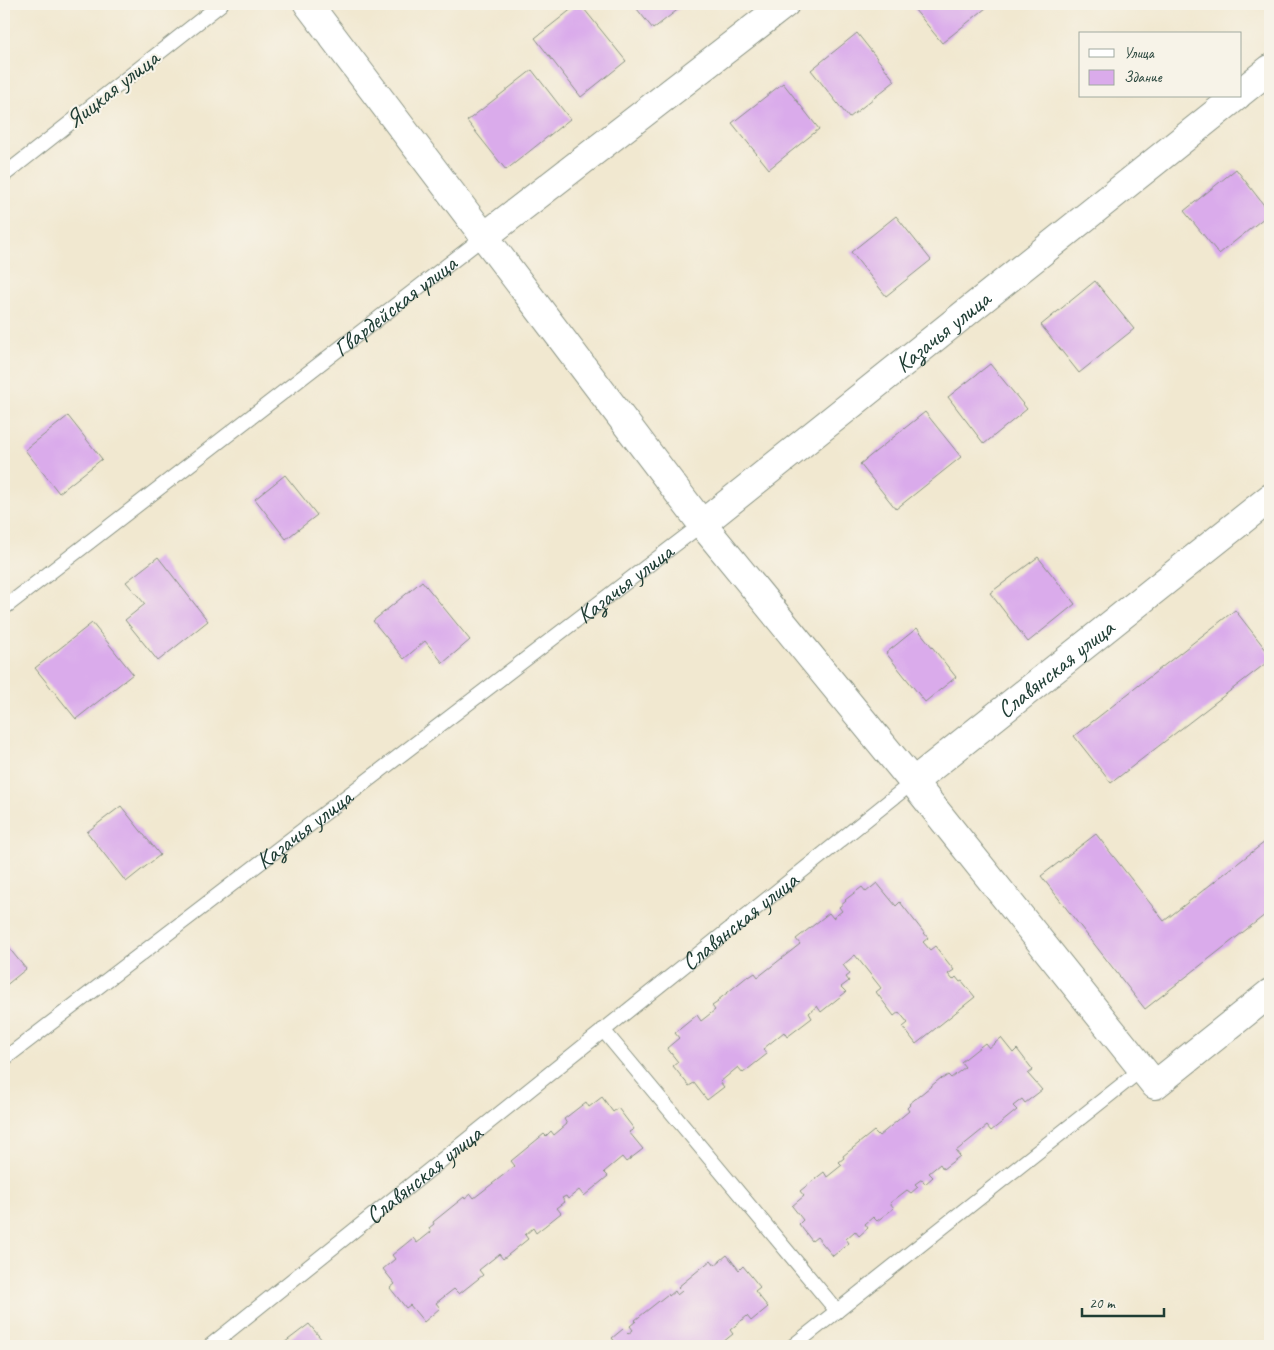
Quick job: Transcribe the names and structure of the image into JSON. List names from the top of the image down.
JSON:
{
  "streets": {
    "street": ["Гвардейская улица", "Казачья улица", "Славянская улица"],
    "lane": ["Яицкая улица"]
  },
  "legend": ["Улица", "Здание"],
  "scale_bar": "20 m"
}
